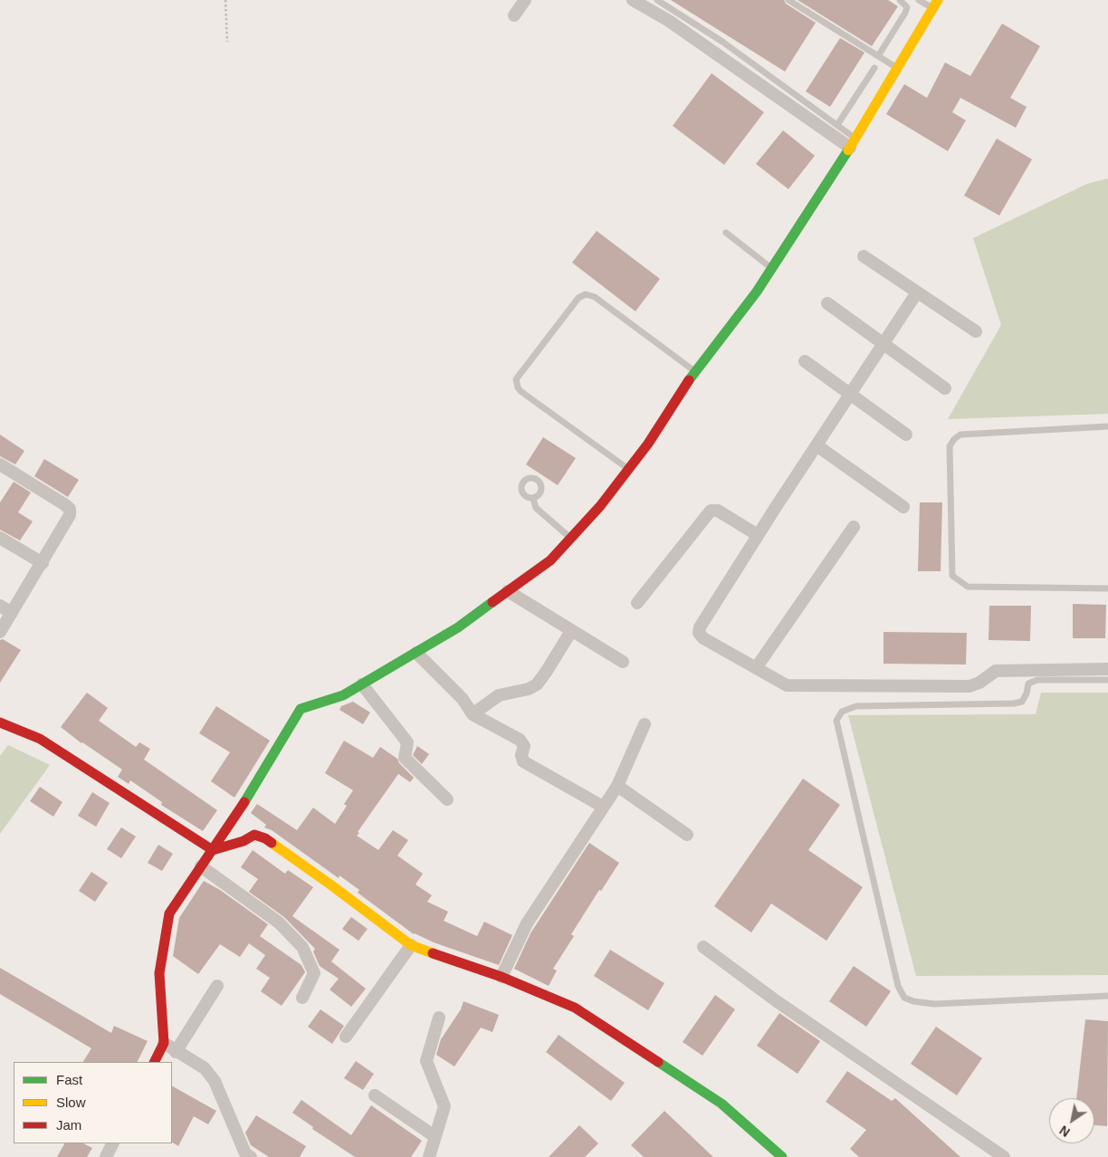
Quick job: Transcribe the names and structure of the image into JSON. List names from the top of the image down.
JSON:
{
  "legend": ["Fast", "Slow", "Jam"],
  "north": "bottom left"
}
